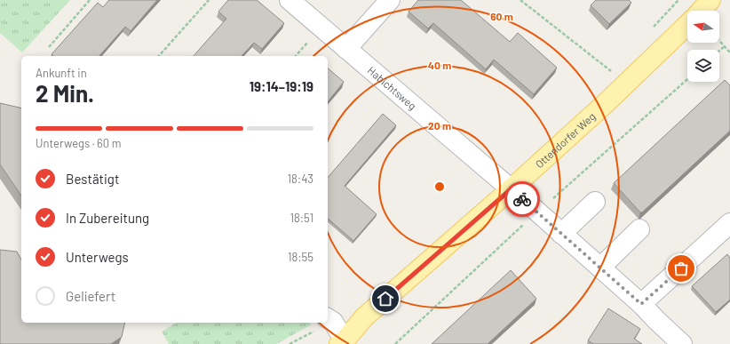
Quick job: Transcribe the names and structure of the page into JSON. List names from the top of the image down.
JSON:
{
  "streets": {
    "main road": ["Ottendorfer Weg"],
    "street": ["Habichtsweg"]
  },
  "crossings": [
    ["Habichtsweg", "Ottendorfer Weg"]
  ],
  "north": "left",
  "page": {
    "heading": ["2 Min.", "Ankunft in", "19:14–19:19"],
    "bar": "Unterwegs · 60 m",
    "list": [
      ["Bestätigt", "18:43"],
      ["In Zubereitung", "18:51"],
      ["Unterwegs", "18:55"],
      "Geliefert"
    ]
  },
  "rings": ["60 m", "40 m", "20 m"]
}
